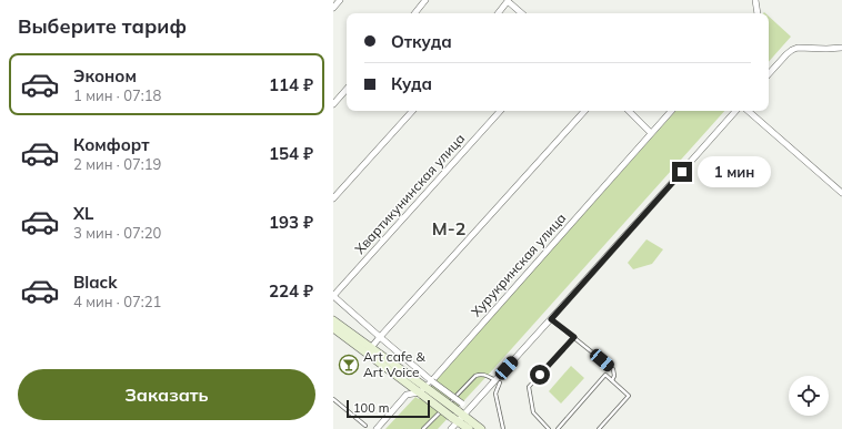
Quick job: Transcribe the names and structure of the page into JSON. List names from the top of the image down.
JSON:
{
  "streets": {
    "street": ["Хвартикунинская улица", "Хурукринская улица"]
  },
  "districts": ["М-2"],
  "places": {
    "bar": ["Art cafe & Art Voice"]
  },
  "scale_bar": "100 m",
  "page": {
    "heading": "Выберите тариф",
    "banner": ["Откуда", "Куда"],
    "list": [
      {
        "name": "Эконом",
        "note": "1 мин · 07:18",
        "value": "114 ₽"
      },
      {
        "name": "Комфорт",
        "note": "2 мин · 07:19",
        "value": "154 ₽"
      },
      {
        "name": "XL",
        "note": "3 мин · 07:20",
        "value": "193 ₽"
      },
      {
        "name": "Black",
        "note": "4 мин · 07:21",
        "value": "224 ₽"
      }
    ],
    "bubble": "1 мин",
    "buttons": "Заказать",
    "scale": "100 m"
  }
}
